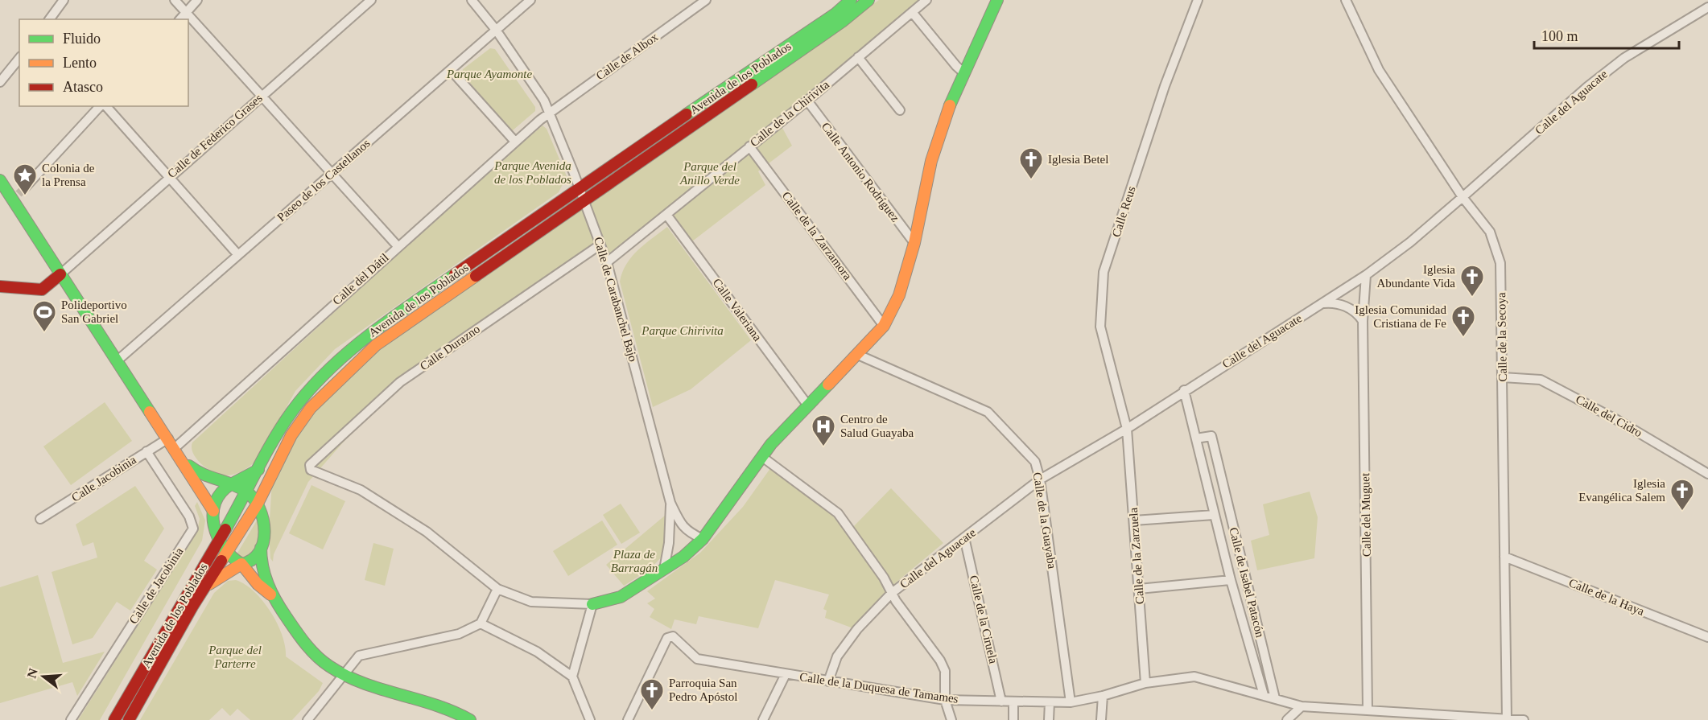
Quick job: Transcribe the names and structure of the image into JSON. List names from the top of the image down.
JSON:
{
  "streets": {
    "main road": ["Avenida de los Poblados"],
    "street": [
      "Calle de Albox",
      "Calle del Aguacate",
      "Calle de la Chirivita",
      "Calle de Federico Grases",
      "Calle Antonio Rodríguez",
      "Paseo de los Castellanos",
      "Calle Reus",
      "Calle de la Zarzamora",
      "Calle del Dátil",
      "Calle de Carabanchel Bajo",
      "Calle Valeriana",
      "Calle de la Secoya",
      "Calle Durazno",
      "Calle del Cidro",
      "Calle Jacobinia",
      "Calle del Muguet",
      "Calle de la Guayaba",
      "Calle de la Zarzuela",
      "Calle de Isabel Patacón",
      "Calle de Jacobinia",
      "Calle de la Haya",
      "Calle de la Ciruela",
      "Calle de la Duquesa de Tamames"
    ]
  },
  "crossings": [
    ["Calle de Albox", "Calle del Dátil"],
    ["Calle de Albox", "Calle de Carabanchel Bajo"],
    ["Avenida de los Poblados", "Calle de Carabanchel Bajo"],
    ["Calle del Aguacate", "Calle Reus"],
    ["Calle del Aguacate", "Calle de la Secoya"],
    ["Calle del Aguacate", "Calle del Muguet"],
    ["Calle del Aguacate", "Calle de la Guayaba"],
    ["Calle del Aguacate", "Calle de la Zarzuela"],
    ["Calle del Aguacate", "Calle de Isabel Patacón"],
    ["Calle del Aguacate", "Calle de la Ciruela"],
    ["Calle del Aguacate", "Calle de la Duquesa de Tamames"],
    ["Calle de la Chirivita", "Calle Antonio Rodríguez"],
    ["Calle de la Chirivita", "Calle de la Zarzamora"],
    ["Calle de la Chirivita", "Calle de Carabanchel Bajo"],
    ["Calle de la Chirivita", "Calle Valeriana"],
    ["Paseo de los Castellanos", "Calle de Carabanchel Bajo"],
    ["Calle Reus", "Calle de la Zarzuela"],
    ["Calle del Dátil", "Calle de Carabanchel Bajo"],
    ["Calle de Carabanchel Bajo", "Calle Durazno"],
    ["Calle de la Secoya", "Calle del Cidro"],
    ["Calle de la Secoya", "Calle de la Haya"],
    ["Calle de la Secoya", "Calle de la Duquesa de Tamames"],
    ["Calle Jacobinia", "Calle de Jacobinia"],
    ["Calle del Muguet", "Calle de la Duquesa de Tamames"],
    ["Calle de la Guayaba", "Calle de la Duquesa de Tamames"],
    ["Calle de la Zarzuela", "Calle de la Duquesa de Tamames"],
    ["Calle de Isabel Patacón", "Calle de la Duquesa de Tamames"],
    ["Calle de la Ciruela", "Calle de la Duquesa de Tamames"]
  ],
  "parks": [
    "Parque Ayamonte",
    "Parque Avenida de los Poblados",
    "Parque del Anillo Verde",
    "Parque Chirivita",
    "Plaza de Barragán",
    "Parque del Parterre"
  ],
  "places": {
    "church": [
      "Iglesia Betel",
      "Iglesia Abundante Vida",
      "Iglesia Comunidad Cristiana de Fe",
      "Iglesia Evangélica Salem",
      "Parroquia San Pedro Apóstol"
    ],
    "place": ["Colonia de la Prensa"],
    "sports": ["Polideportivo San Gabriel"],
    "hospital": ["Centro de Salud Guayaba"]
  },
  "legend": ["Fluido", "Lento", "Atasco"],
  "scale_bar": "100 m",
  "north": "left"
}
